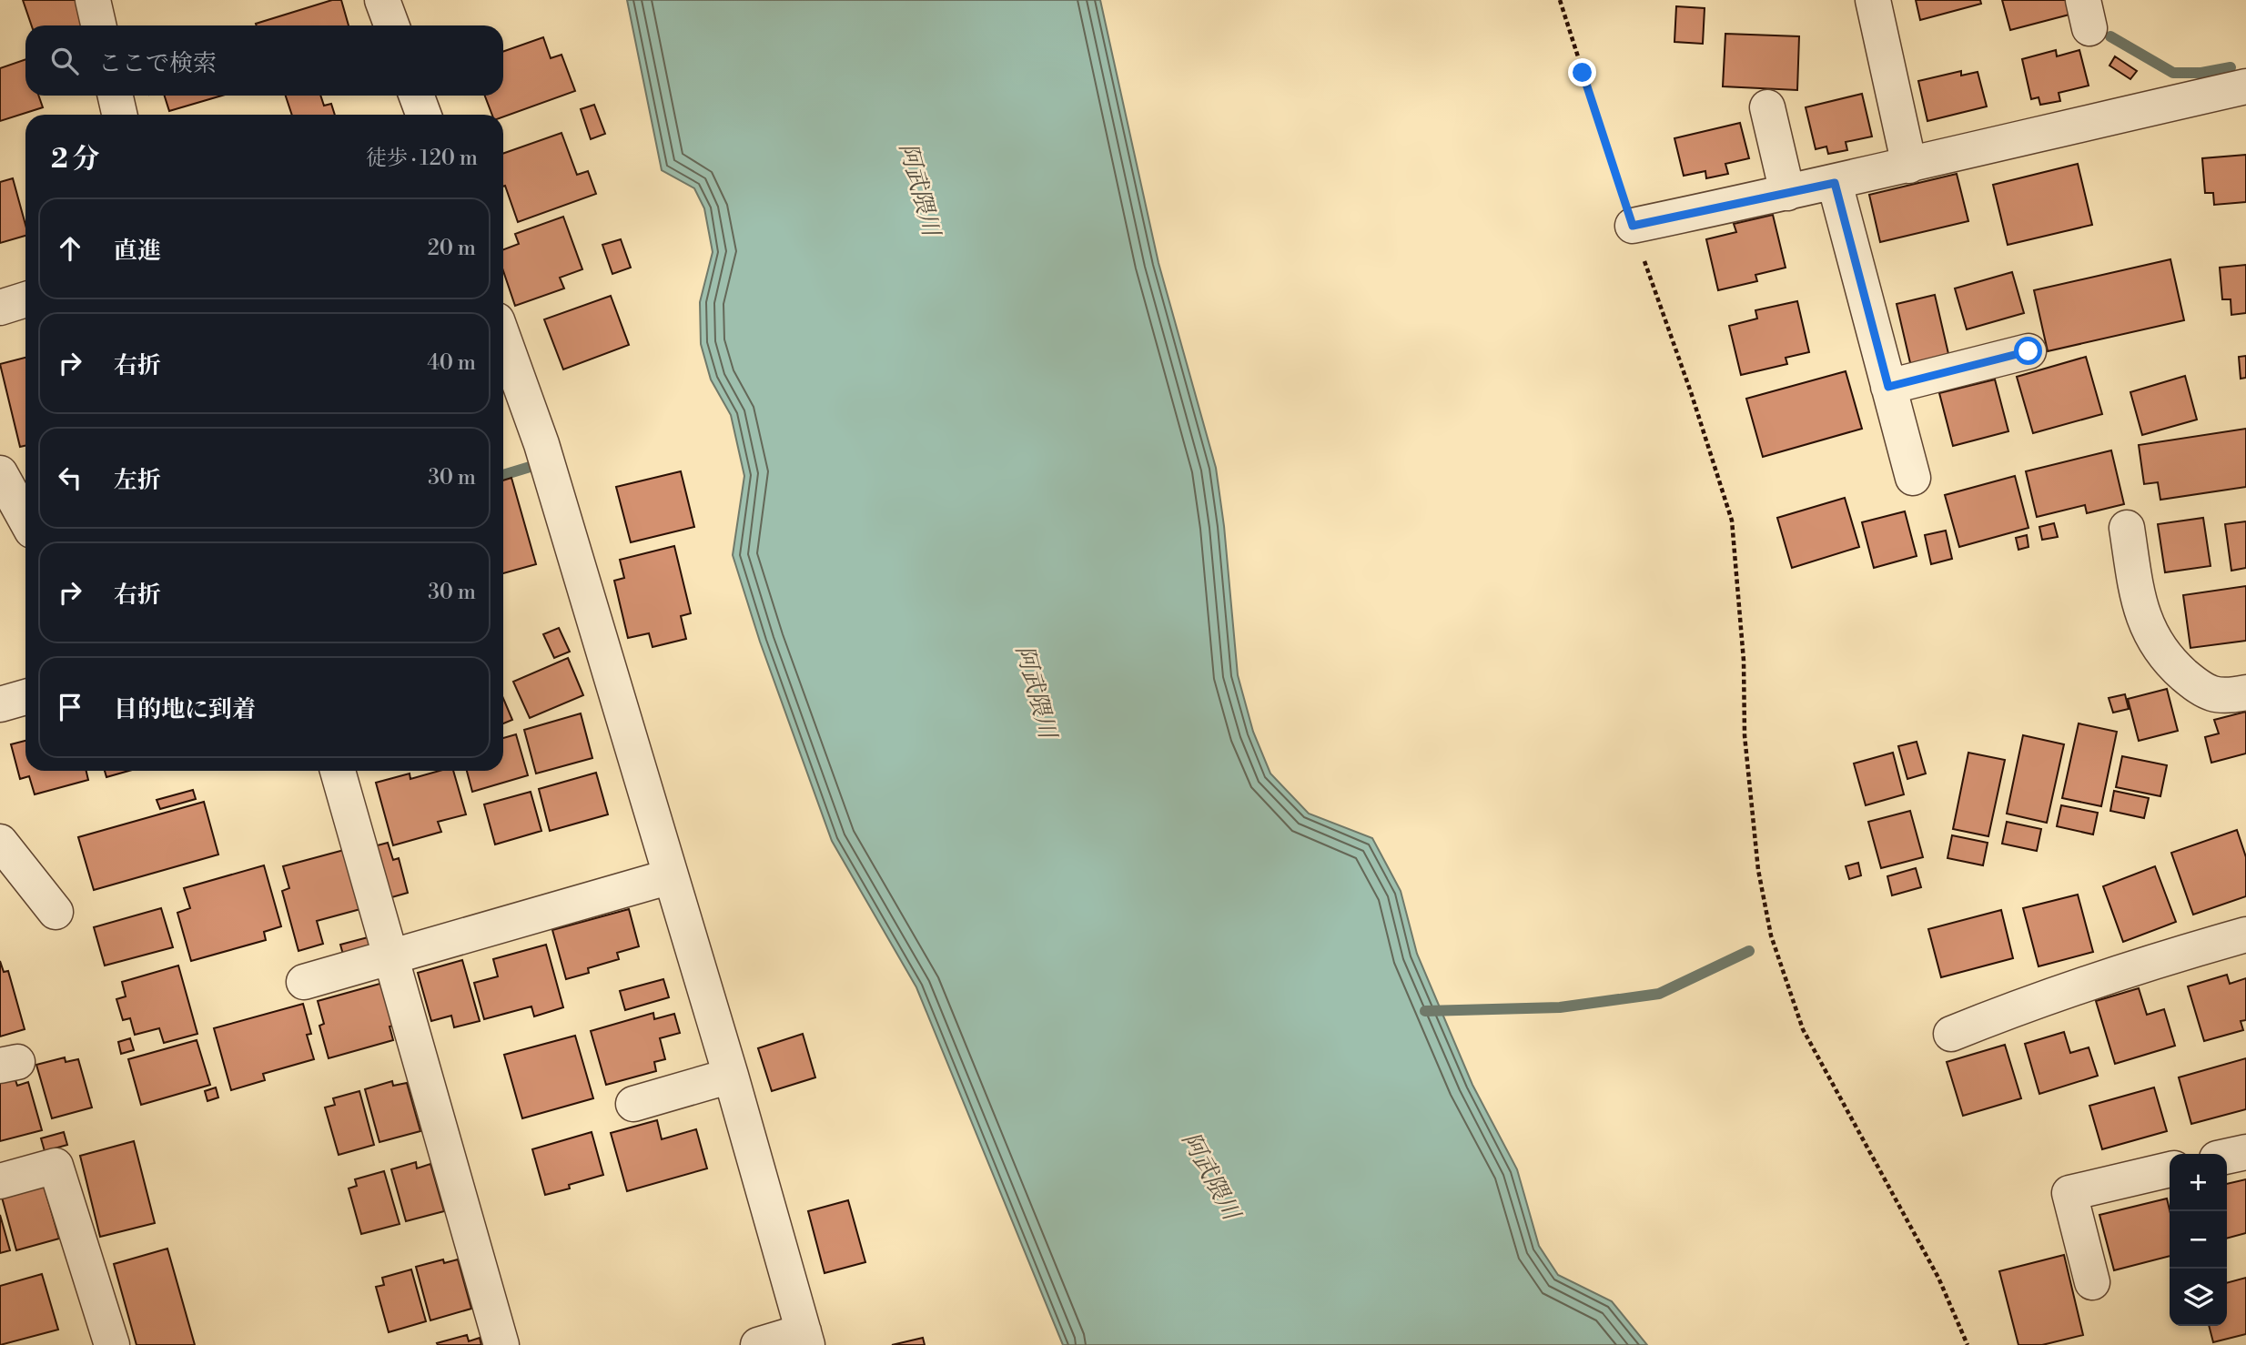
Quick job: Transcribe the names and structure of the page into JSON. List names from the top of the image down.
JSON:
{
  "water": ["阿武隈川"],
  "page": {
    "search": "ここで検索",
    "heading": ["2 分", "徒歩 · 120 m"],
    "list": [
      ["直進", "20 m"],
      ["右折", "40 m"],
      ["左折", "30 m"],
      ["右折", "30 m"],
      "目的地に到着"
    ],
    "map_buttons": ["+", "−"]
  }
}
